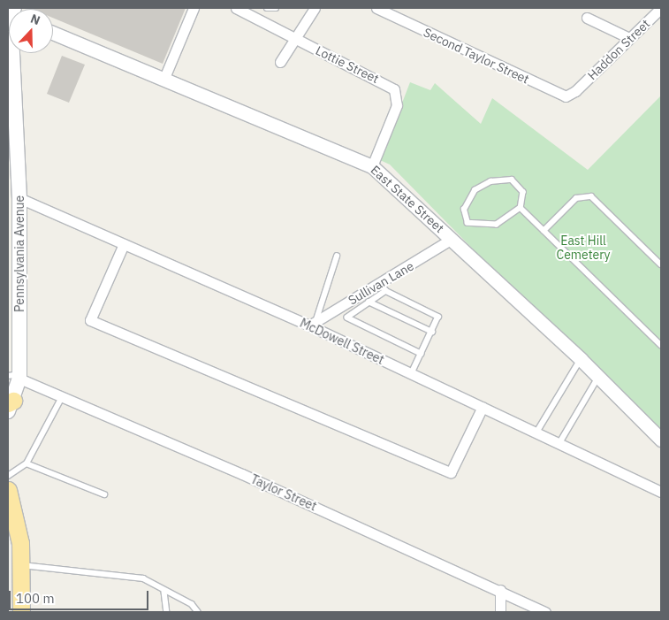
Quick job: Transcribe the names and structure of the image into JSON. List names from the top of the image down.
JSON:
{
  "streets": {
    "main road": ["Pennsylvania Avenue"],
    "street": [
      "Haddon Street",
      "Second Taylor Street",
      "Lottie Street",
      "East State Street",
      "Sullivan Lane",
      "McDowell Street",
      "Taylor Street"
    ]
  },
  "crossings": [
    ["Haddon Street", "Second Taylor Street"],
    ["Lottie Street", "East State Street"],
    ["East State Street", "Sullivan Lane"],
    ["Pennsylvania Avenue", "McDowell Street"],
    ["Pennsylvania Avenue", "Taylor Street"],
    ["Sullivan Lane", "McDowell Street"]
  ],
  "parks": ["East Hill Cemetery"],
  "scale_bar": "100 m",
  "north": "top"
}
